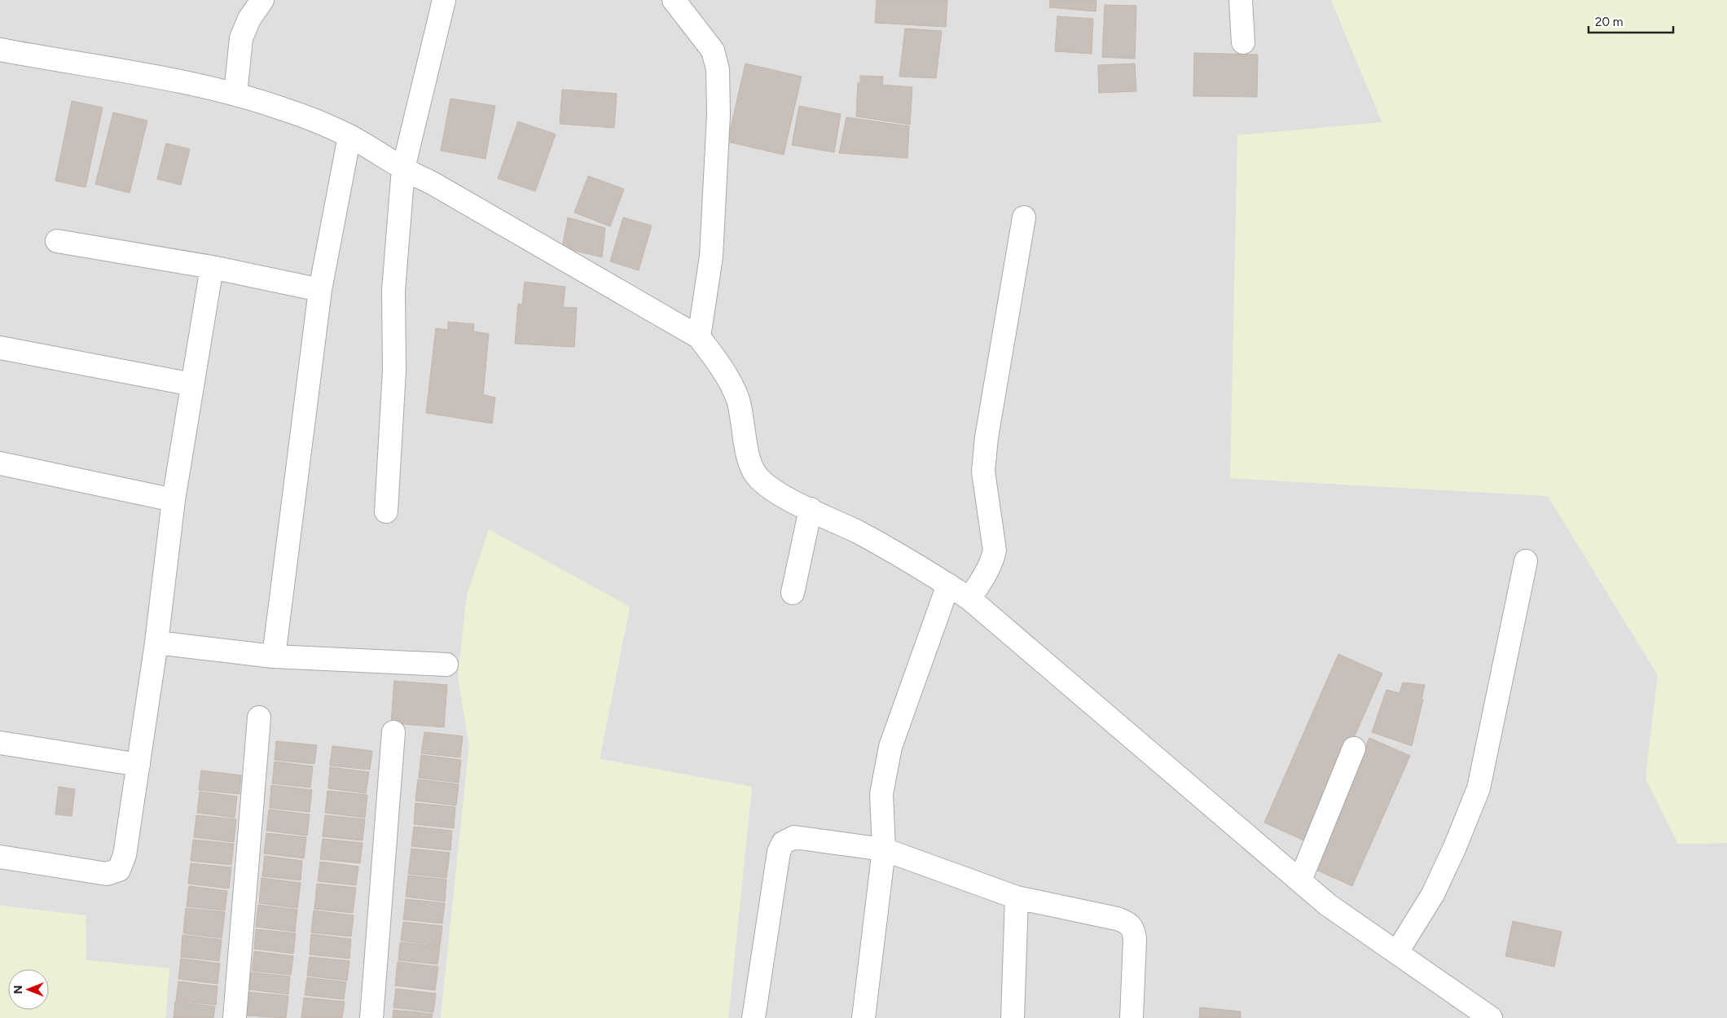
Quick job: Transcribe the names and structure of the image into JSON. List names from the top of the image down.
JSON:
{
  "scale_bar": "20 m",
  "north": "left"
}
